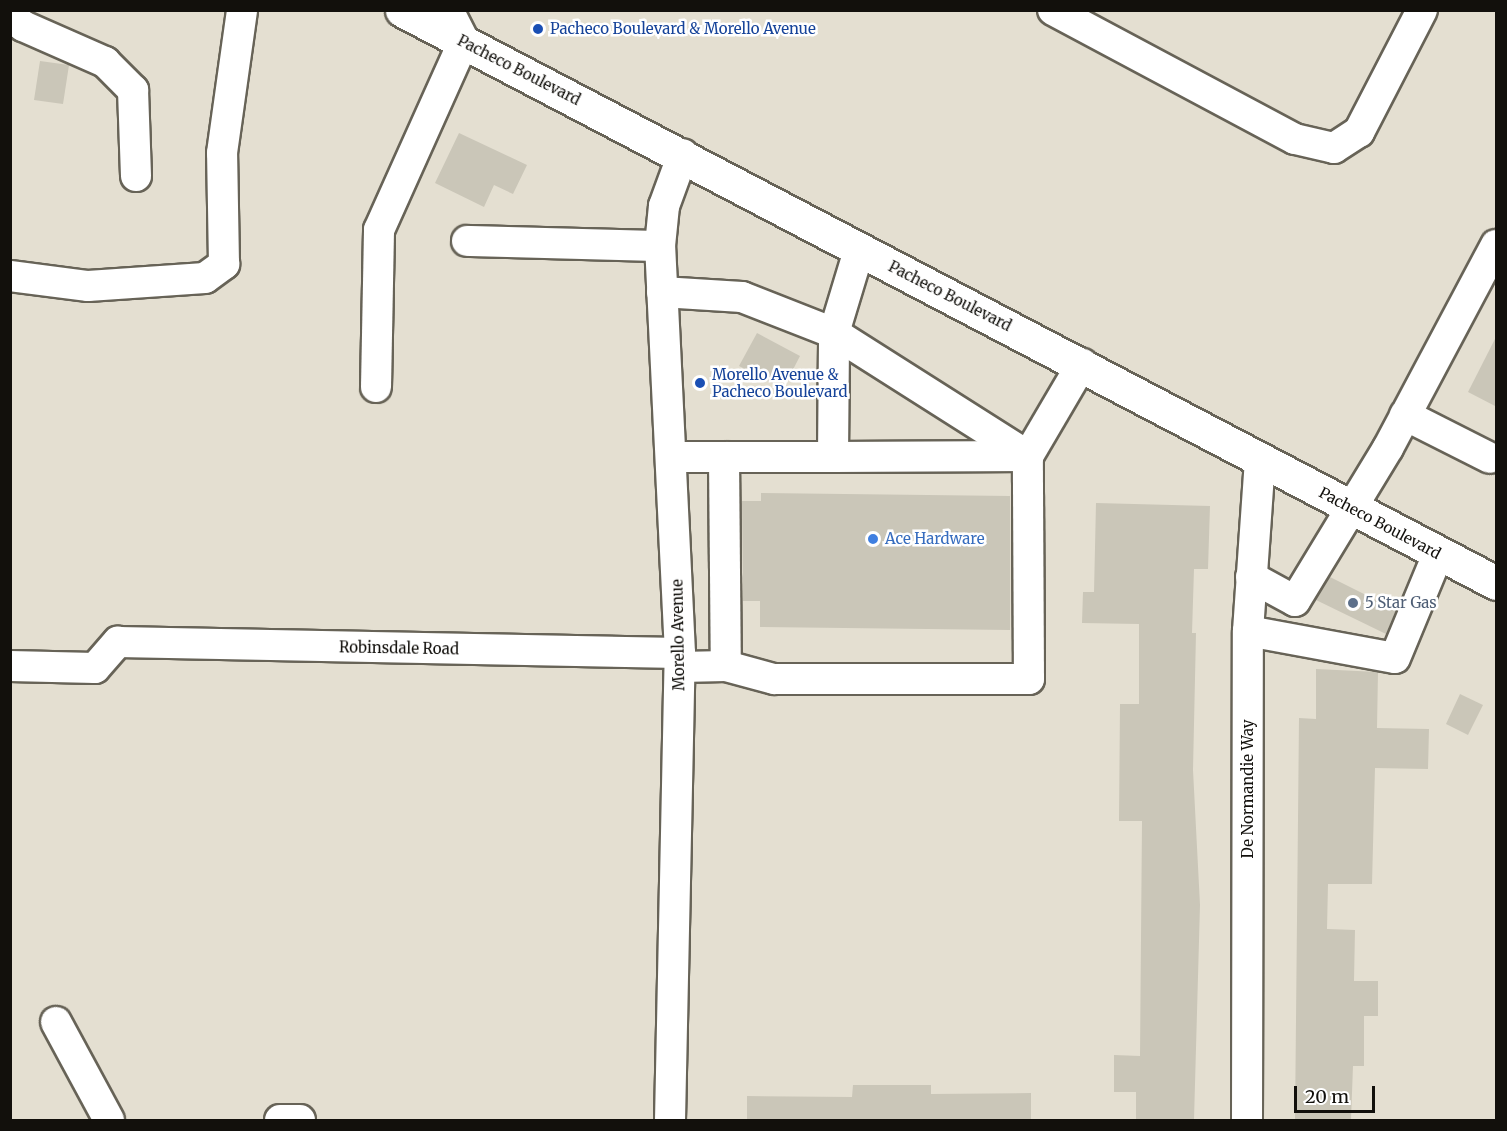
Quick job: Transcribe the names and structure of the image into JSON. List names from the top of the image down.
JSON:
{
  "streets": {
    "main road": ["Pacheco Boulevard"],
    "street": ["Morello Avenue", "Robinsdale Road", "De Normandie Way"]
  },
  "crossings": [
    ["Pacheco Boulevard", "Morello Avenue"],
    ["Pacheco Boulevard", "De Normandie Way"],
    ["Morello Avenue", "Robinsdale Road"]
  ],
  "places": [
    "Pacheco Boulevard & Morello Avenue",
    "Morello Avenue & Pacheco Boulevard",
    "Ace Hardware",
    "5 Star Gas"
  ],
  "scale_bar": "20 m"
}
